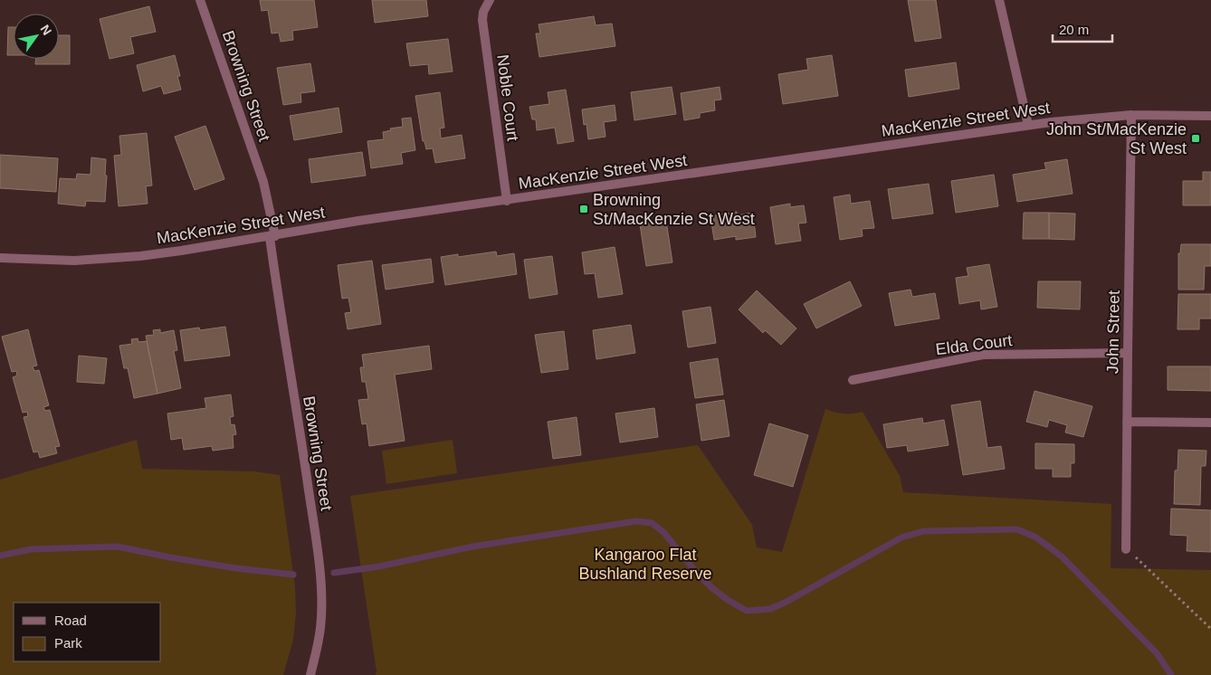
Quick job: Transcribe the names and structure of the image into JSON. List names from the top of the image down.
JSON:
{
  "streets": {
    "street": [
      "Browning Street",
      "Noble Court",
      "MacKenzie Street West",
      "John Street",
      "Elda Court"
    ]
  },
  "crossings": [
    ["Browning Street", "MacKenzie Street West"],
    ["Noble Court", "MacKenzie Street West"],
    ["MacKenzie Street West", "John Street"],
    ["John Street", "Elda Court"]
  ],
  "parks": ["Kangaroo Flat Bushland Reserve"],
  "places": {
    "transit": ["John St/MacKenzie St West", "Browning St/MacKenzie St West"]
  },
  "legend": ["Road", "Park"],
  "scale_bar": "20 m",
  "north": "top right"
}
